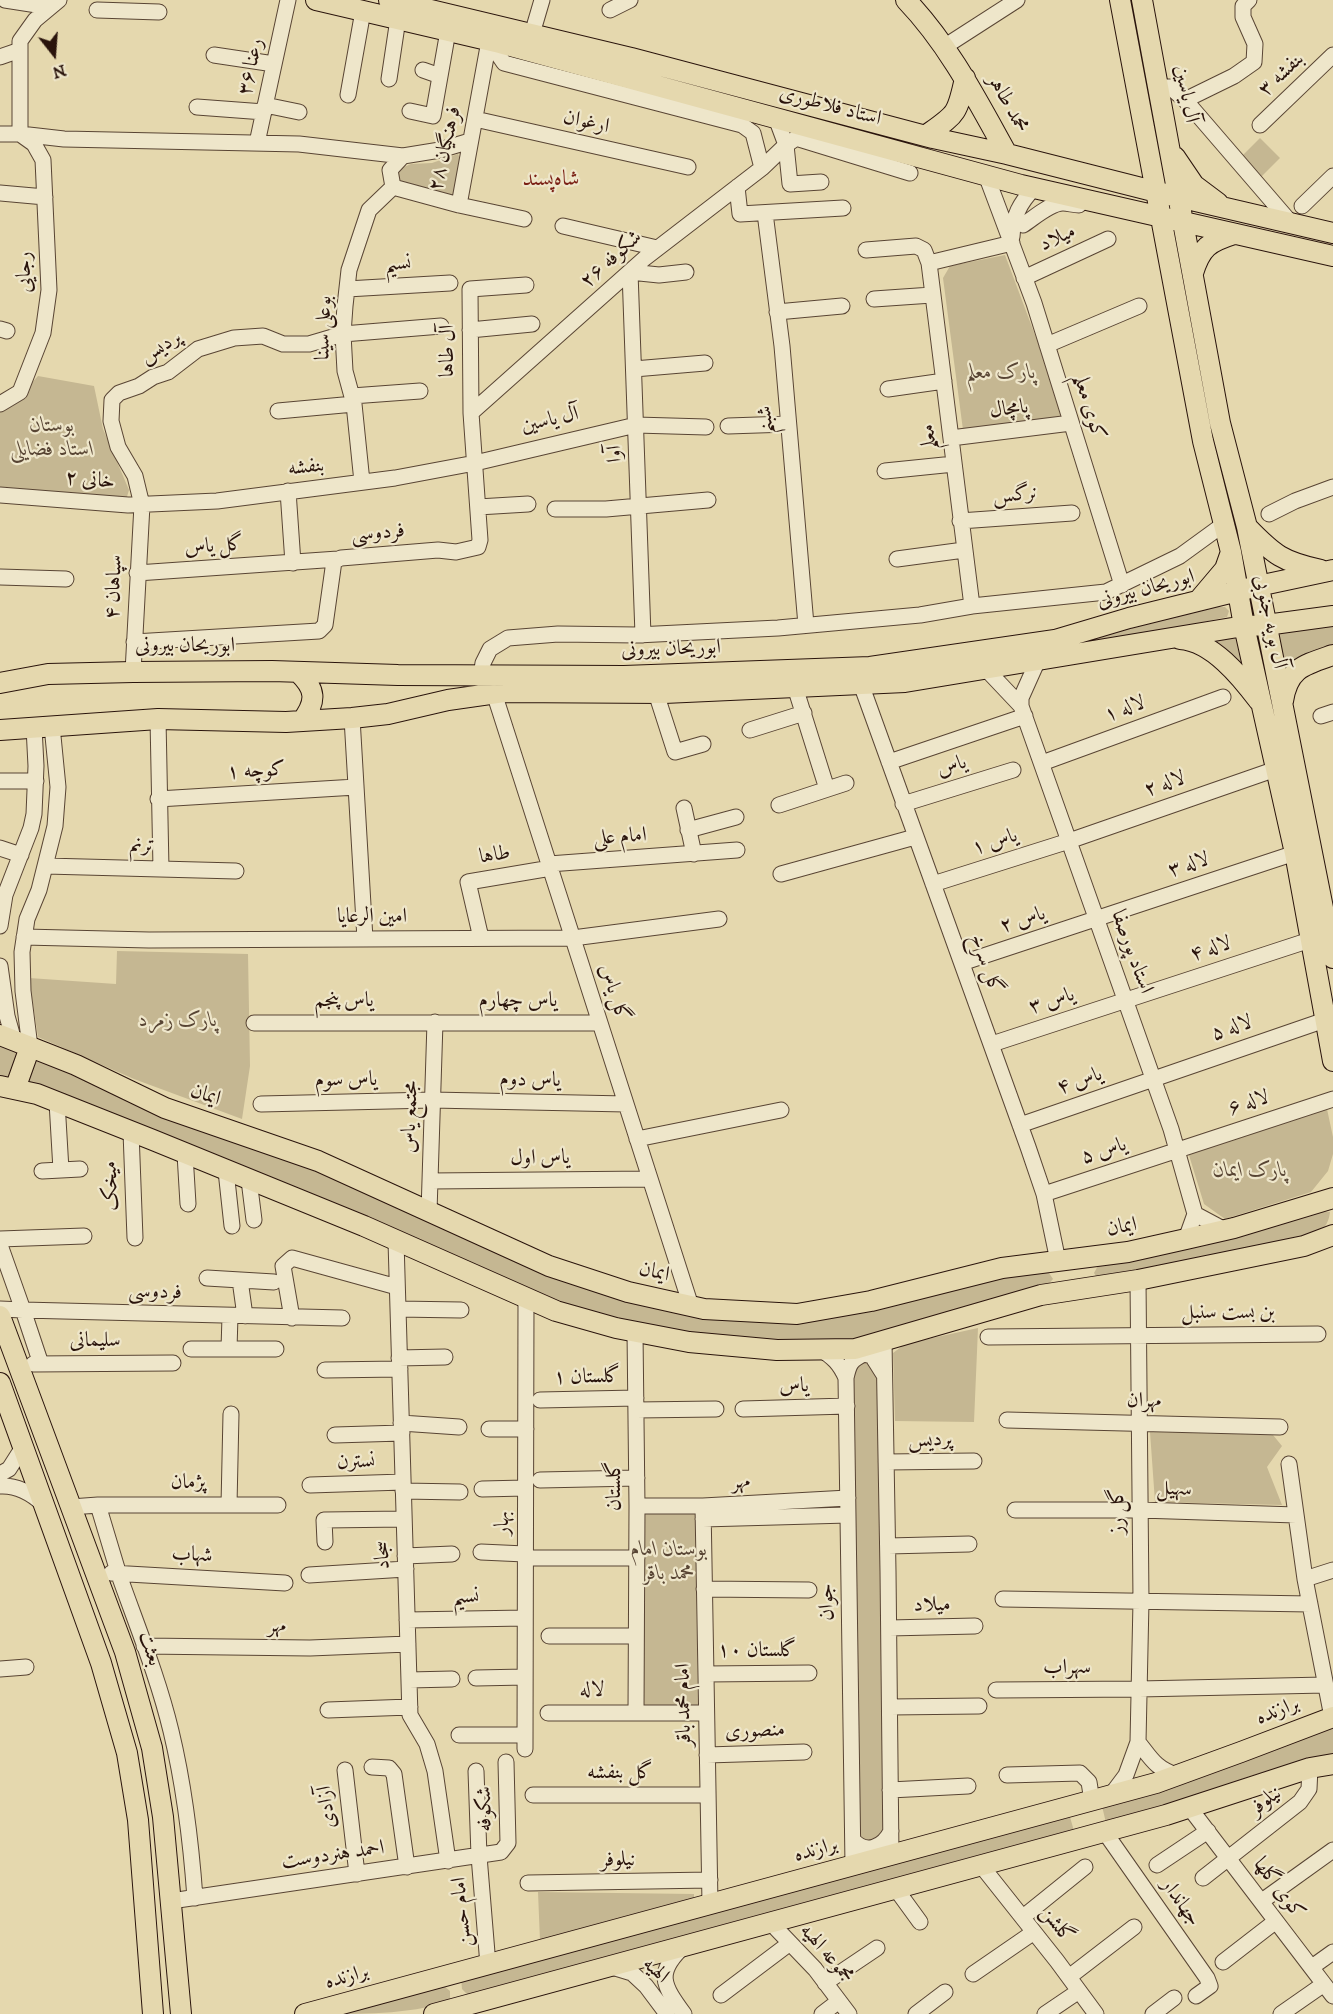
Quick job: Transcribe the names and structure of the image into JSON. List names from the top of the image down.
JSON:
{
  "streets": {
    "main road": [
      "آل یاسین",
      "محمد طاهر",
      "استاد فلاطوری",
      "ابوریحان بیرونی",
      "آل بویه جنوبی",
      "ایمان",
      "بعثت",
      "برازنده"
    ],
    "street": [
      "رعنا ۳۶",
      "بنفشه ۳",
      "ارغوان",
      "فرهنگیان ۲۸",
      "میلاد",
      "شکوفه ۲۶",
      "نسیم",
      "رجایی",
      "بوعلی سینا",
      "پردیس",
      "آل طاها",
      "کوی معلم",
      "پامچال",
      "شبنم",
      "معلم",
      "آوا",
      "بنفشه",
      "خانی ۲",
      "نرگس",
      "فردوسی",
      "گل یاس",
      "سپاهان ۴",
      "لاله ۱",
      "یاس",
      "کوچه ۱",
      "لاله ۲",
      "امام علی",
      "یاس ۱",
      "ترنم",
      "طاها",
      "لاله ۳",
      "امین الرعایا",
      "یاس ۲",
      "لاله ۴",
      "استاد پورصفا",
      "گل سرخ",
      "یاس پنجم",
      "یاس چهارم",
      "یاس ۳",
      "لاله ۵",
      "یاس سوم",
      "یاس دوم",
      "یاس ۴",
      "لاله ۶",
      "مجتمع یاس",
      "یاس ۵",
      "یاس اول",
      "میخک",
      "بن بست سنبل",
      "سلیمانی",
      "گلستان ۱",
      "مهران",
      "نسترن",
      "مهر",
      "پژمان",
      "گلستان",
      "سهیل",
      "گل رز",
      "بهار",
      "سجاد",
      "شهاب",
      "جوان",
      "گلستان ۱۰",
      "سهراب",
      "لاله",
      "امام محمد باقر",
      "منصوری",
      "گل بنفشه",
      "نیلوفر",
      "آزادی",
      "شکوفه",
      "احمد هنردوست",
      "کوی گلها",
      "جهاندار",
      "امام حسن",
      "گلشن",
      "مجموعه الهیه",
      "الهیه"
    ]
  },
  "crossings": [
    ["آل یاسین", "استاد فلاطوری"],
    ["آل یاسین", "آوا"],
    ["آل یاسین", "بنفشه"],
    ["آل یاسین", "فردوسی"],
    ["آل یاسین", "آل بویه جنوبی"],
    ["محمد طاهر", "استاد فلاطوری"],
    ["استاد فلاطوری", "فرهنگیان ۲۸"],
    ["استاد فلاطوری", "شکوفه ۲۶"],
    ["استاد فلاطوری", "کوی معلم"],
    ["استاد فلاطوری", "آل بویه جنوبی"],
    ["ارغوان", "فرهنگیان ۲۸"],
    ["فرهنگیان ۲۸", "بوعلی سینا"],
    ["میلاد", "کوی معلم"],
    ["شکوفه ۲۶", "آل طاها"],
    ["شکوفه ۲۶", "آوا"],
    ["شکوفه ۲۶", "فردوسی"],
    ["نسیم", "بوعلی سینا"],
    ["نسیم", "بهار"],
    ["نسیم", "سجاد"],
    ["بوعلی سینا", "پردیس"],
    ["بوعلی سینا", "بنفشه"],
    ["پردیس", "بنفشه"],
    ["پردیس", "خانی ۲"],
    ["پردیس", "سپاهان ۴"],
    ["آل طاها", "فردوسی"],
    ["کوی معلم", "پامچال"],
    ["پامچال", "معلم"],
    ["معلم", "نرگس"],
    ["بنفشه", "خانی ۲"],
    ["بنفشه", "فردوسی"],
    ["بنفشه", "سپاهان ۴"],
    ["خانی ۲", "سپاهان ۴"],
    ["فردوسی", "گل یاس"],
    ["فردوسی", "سپاهان ۴"],
    ["گل یاس", "سپاهان ۴"],
    ["گل یاس", "ابوریحان بیرونی"],
    ["گل یاس", "امام علی"],
    ["گل یاس", "طاها"],
    ["گل یاس", "امین الرعایا"],
    ["گل یاس", "یاس چهارم"],
    ["گل یاس", "یاس دوم"],
    ["گل یاس", "ایمان"],
    ["گل یاس", "یاس اول"],
    ["سپاهان ۴", "ابوریحان بیرونی"],
    ["ابوریحان بیرونی", "آل بویه جنوبی"],
    ["ابوریحان بیرونی", "گل سرخ"],
    ["آل بویه جنوبی", "لاله ۲"],
    ["آل بویه جنوبی", "لاله ۳"],
    ["آل بویه جنوبی", "لاله ۴"],
    ["آل بویه جنوبی", "لاله ۵"],
    ["لاله ۱", "استاد پورصفا"],
    ["یاس", "گل سرخ"],
    ["یاس", "جوان"],
    ["لاله ۲", "یاس ۱"],
    ["لاله ۲", "استاد پورصفا"],
    ["امام علی", "طاها"],
    ["یاس ۱", "استاد پورصفا"],
    ["یاس ۱", "گل سرخ"],
    ["طاها", "امین الرعایا"],
    ["لاله ۳", "یاس ۲"],
    ["لاله ۳", "استاد پورصفا"],
    ["یاس ۲", "استاد پورصفا"],
    ["یاس ۲", "گل سرخ"],
    ["لاله ۴", "استاد پورصفا"],
    ["لاله ۴", "یاس ۳"],
    ["استاد پورصفا", "یاس ۳"],
    ["استاد پورصفا", "لاله ۵"],
    ["استاد پورصفا", "یاس ۴"],
    ["استاد پورصفا", "لاله ۶"],
    ["استاد پورصفا", "یاس ۵"],
    ["گل سرخ", "یاس ۳"],
    ["گل سرخ", "یاس ۴"],
    ["گل سرخ", "ایمان"],
    ["گل سرخ", "یاس ۵"],
    ["یاس پنجم", "یاس چهارم"],
    ["یاس پنجم", "مجتمع یاس"],
    ["یاس چهارم", "مجتمع یاس"],
    ["لاله ۵", "یاس ۴"],
    ["یاس سوم", "یاس دوم"],
    ["یاس سوم", "مجتمع یاس"],
    ["یاس دوم", "مجتمع یاس"],
    ["ایمان", "مجتمع یاس"],
    ["لاله ۶", "یاس ۵"],
    ["مجتمع یاس", "یاس اول"],
    ["بن بست سنبل", "گل رز"],
    ["سلیمانی", "بعثت"],
    ["گلستان ۱", "گلستان"],
    ["مهران", "گل رز"],
    ["نسترن", "سجاد"],
    ["مهر", "گلستان"],
    ["مهر", "سجاد"],
    ["مهر", "جوان"],
    ["مهر", "امام محمد باقر"],
    ["پژمان", "بعثت"],
    ["گلستان", "لاله"],
    ["سهیل", "گل رز"],
    ["گل رز", "سهراب"],
    ["گل رز", "برازنده"],
    ["سجاد", "احمد هنردوست"],
    ["شهاب", "بعثت"],
    ["جوان", "برازنده"],
    ["بعثت", "احمد هنردوست"],
    ["گلستان ۱۰", "امام محمد باقر"],
    ["لاله", "امام محمد باقر"],
    ["امام محمد باقر", "برازنده"],
    ["امام محمد باقر", "منصوری"],
    ["امام محمد باقر", "گل بنفشه"],
    ["امام محمد باقر", "نیلوفر"],
    ["برازنده", "امام حسن"],
    ["نیلوفر", "کوی گلها"],
    ["آزادی", "احمد هنردوست"],
    ["شکوفه", "احمد هنردوست"],
    ["احمد هنردوست", "امام حسن"]
  ],
  "districts": ["شاه‌پسند"],
  "parks": [
    "پارک معلم",
    "بوستان استاد فضایلی",
    "پارک زمرد",
    "پارک ایمان",
    "بوستان امام محمد باقر"
  ],
  "north": "bottom"
}
